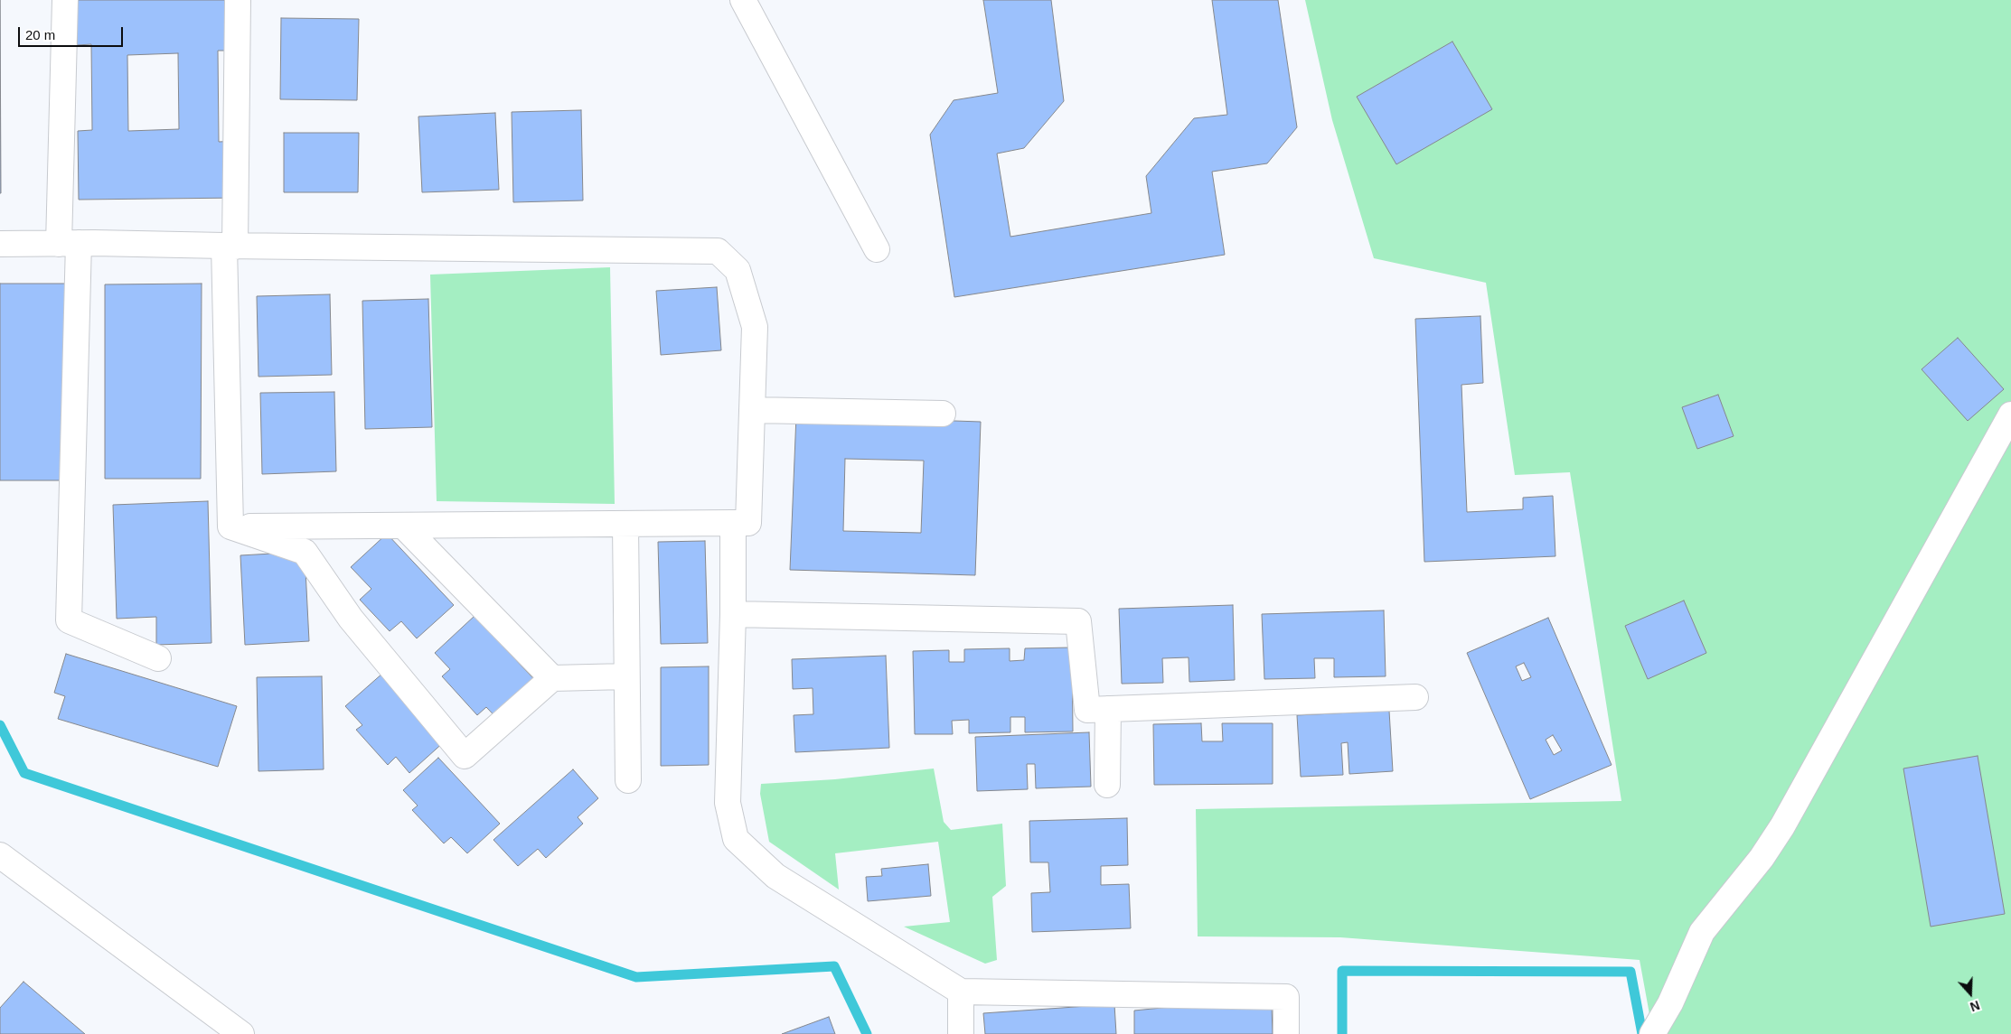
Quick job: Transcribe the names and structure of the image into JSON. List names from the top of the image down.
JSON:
{
  "scale_bar": "20 m",
  "north": "bottom"
}
